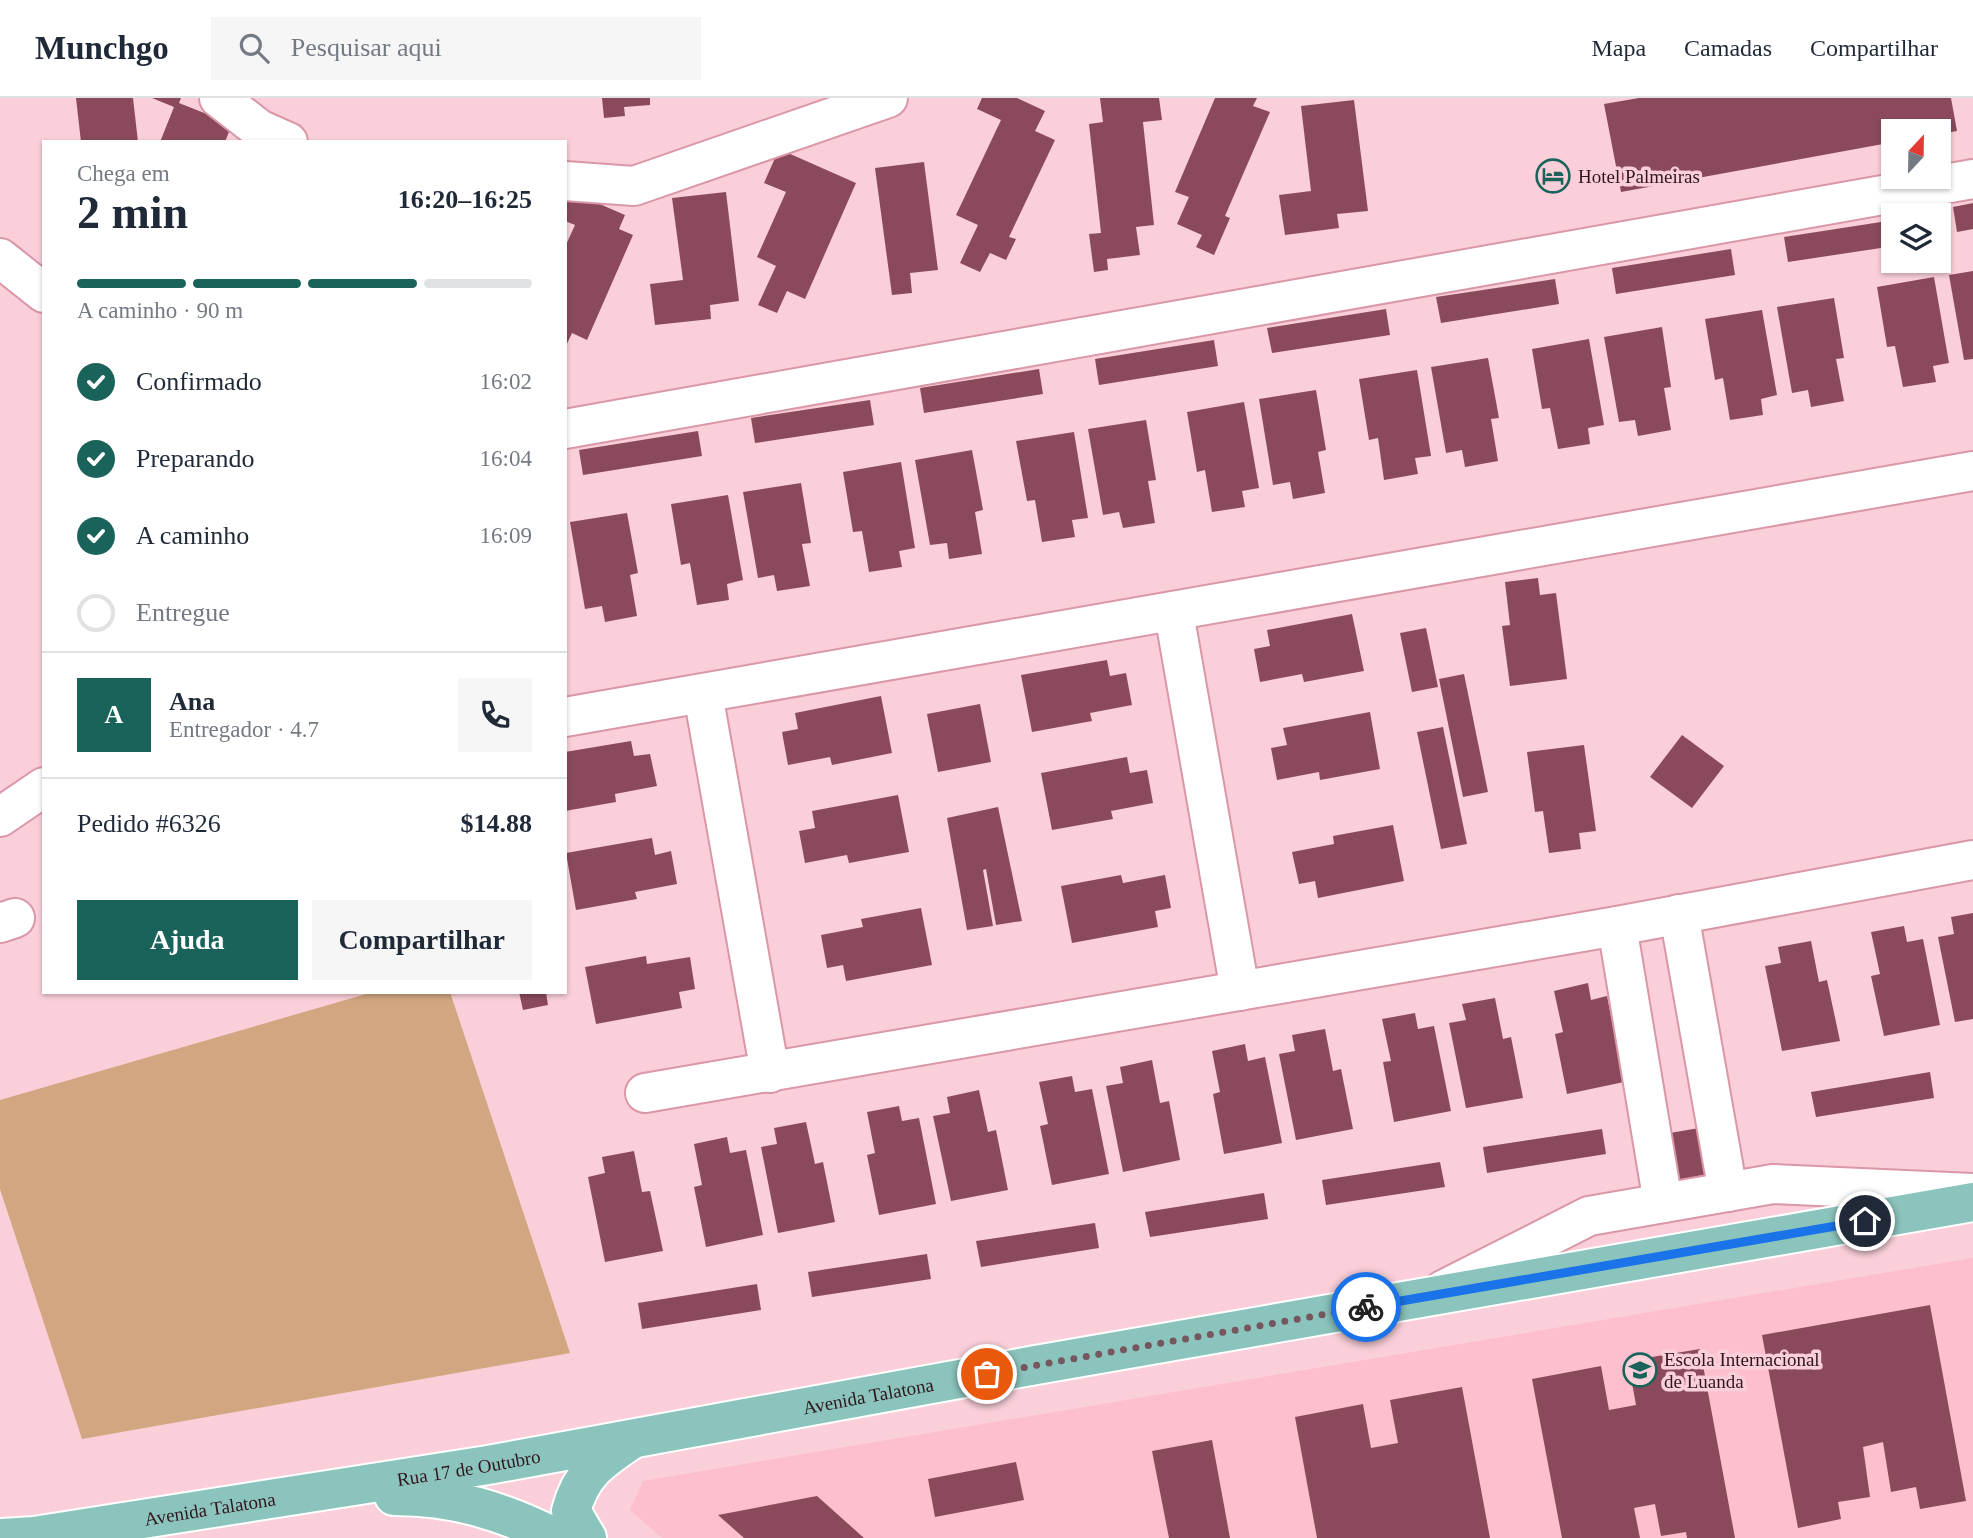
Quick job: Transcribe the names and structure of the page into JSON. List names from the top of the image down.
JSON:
{
  "streets": {
    "main road": ["Avenida Talatona", "Rua 17 de Outubro"]
  },
  "crossings": [
    ["Avenida Talatona", "Rua 17 de Outubro"]
  ],
  "places": {
    "hotel": ["Hotel Palmeiras"],
    "school or university": ["Escola Internacional de Luanda"]
  },
  "north": "top",
  "page": {
    "header": "Munchgo",
    "search": "Pesquisar aqui",
    "nav": ["Mapa", "Camadas", "Compartilhar"],
    "heading": ["2 min", "Chega em", "16:20–16:25"],
    "panel": [
      "Ana",
      "Entregador · 4.7",
      "Pedido #6326",
      "$14.88"
    ],
    "bar": "A caminho · 90 m",
    "list": [
      ["Confirmado", "16:02"],
      ["Preparando", "16:04"],
      ["A caminho", "16:09"],
      "Entregue"
    ],
    "round": "A",
    "buttons": ["Ajuda", "Compartilhar"]
  }
}
